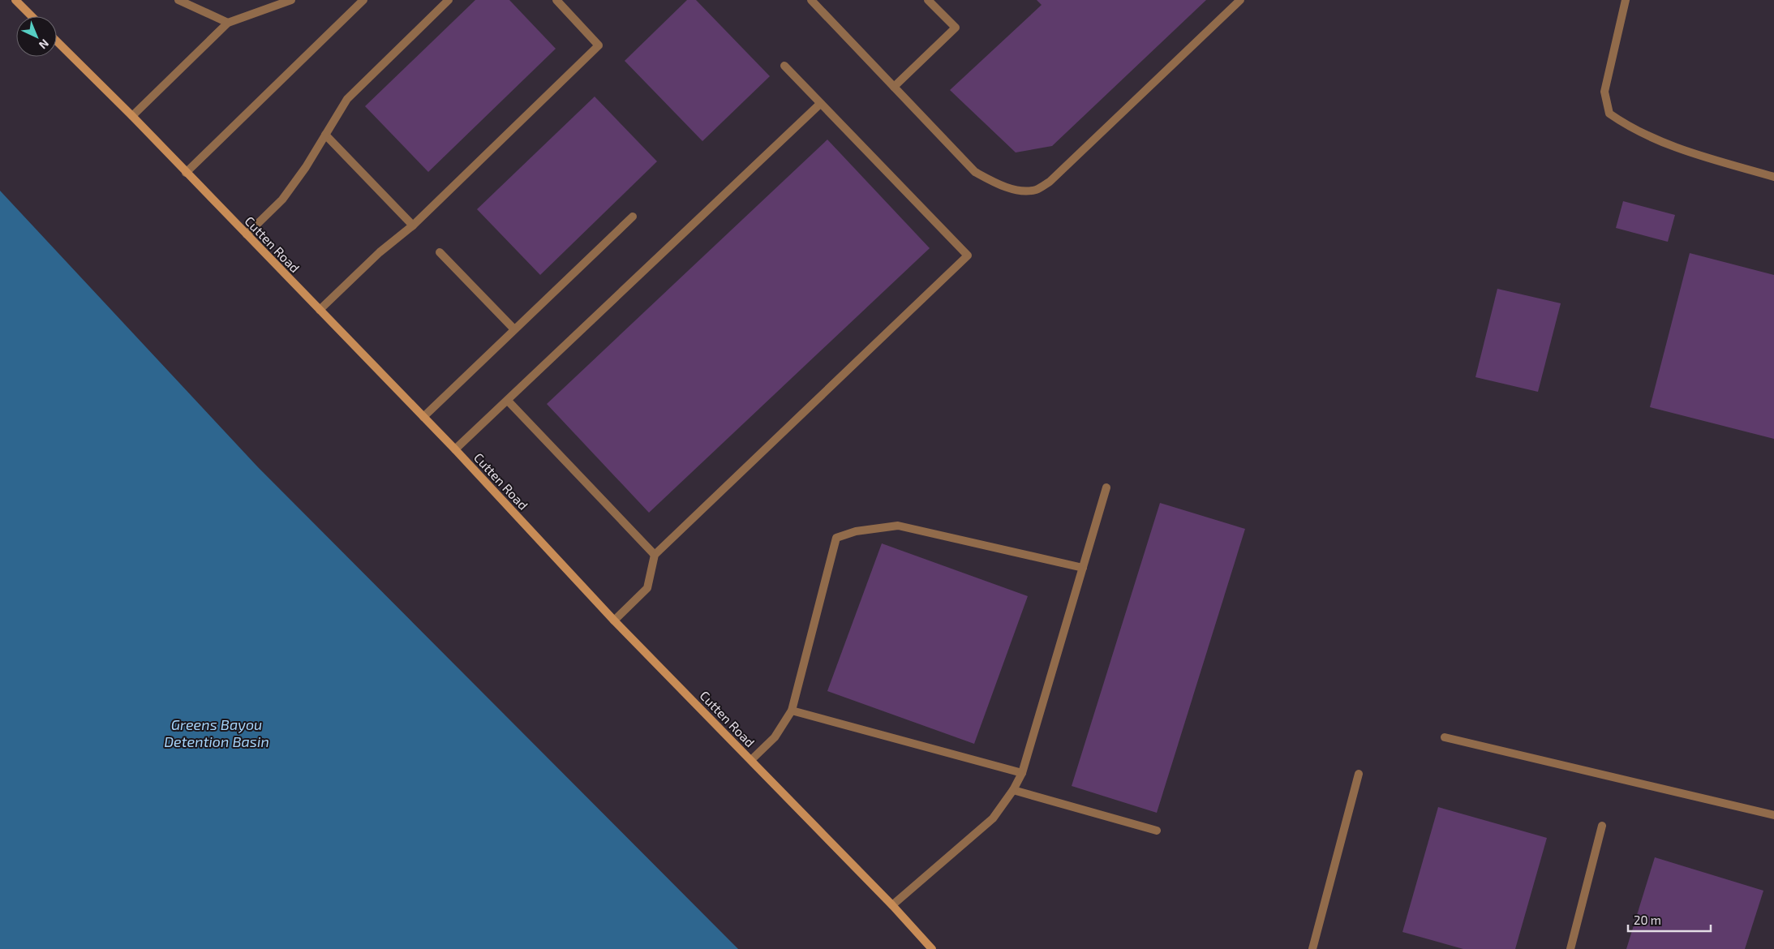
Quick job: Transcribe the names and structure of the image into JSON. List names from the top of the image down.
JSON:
{
  "streets": {
    "street": ["Cutten Road"]
  },
  "water": ["Greens Bayou Detention Basin"],
  "scale_bar": "20 m",
  "north": "bottom right"
}
